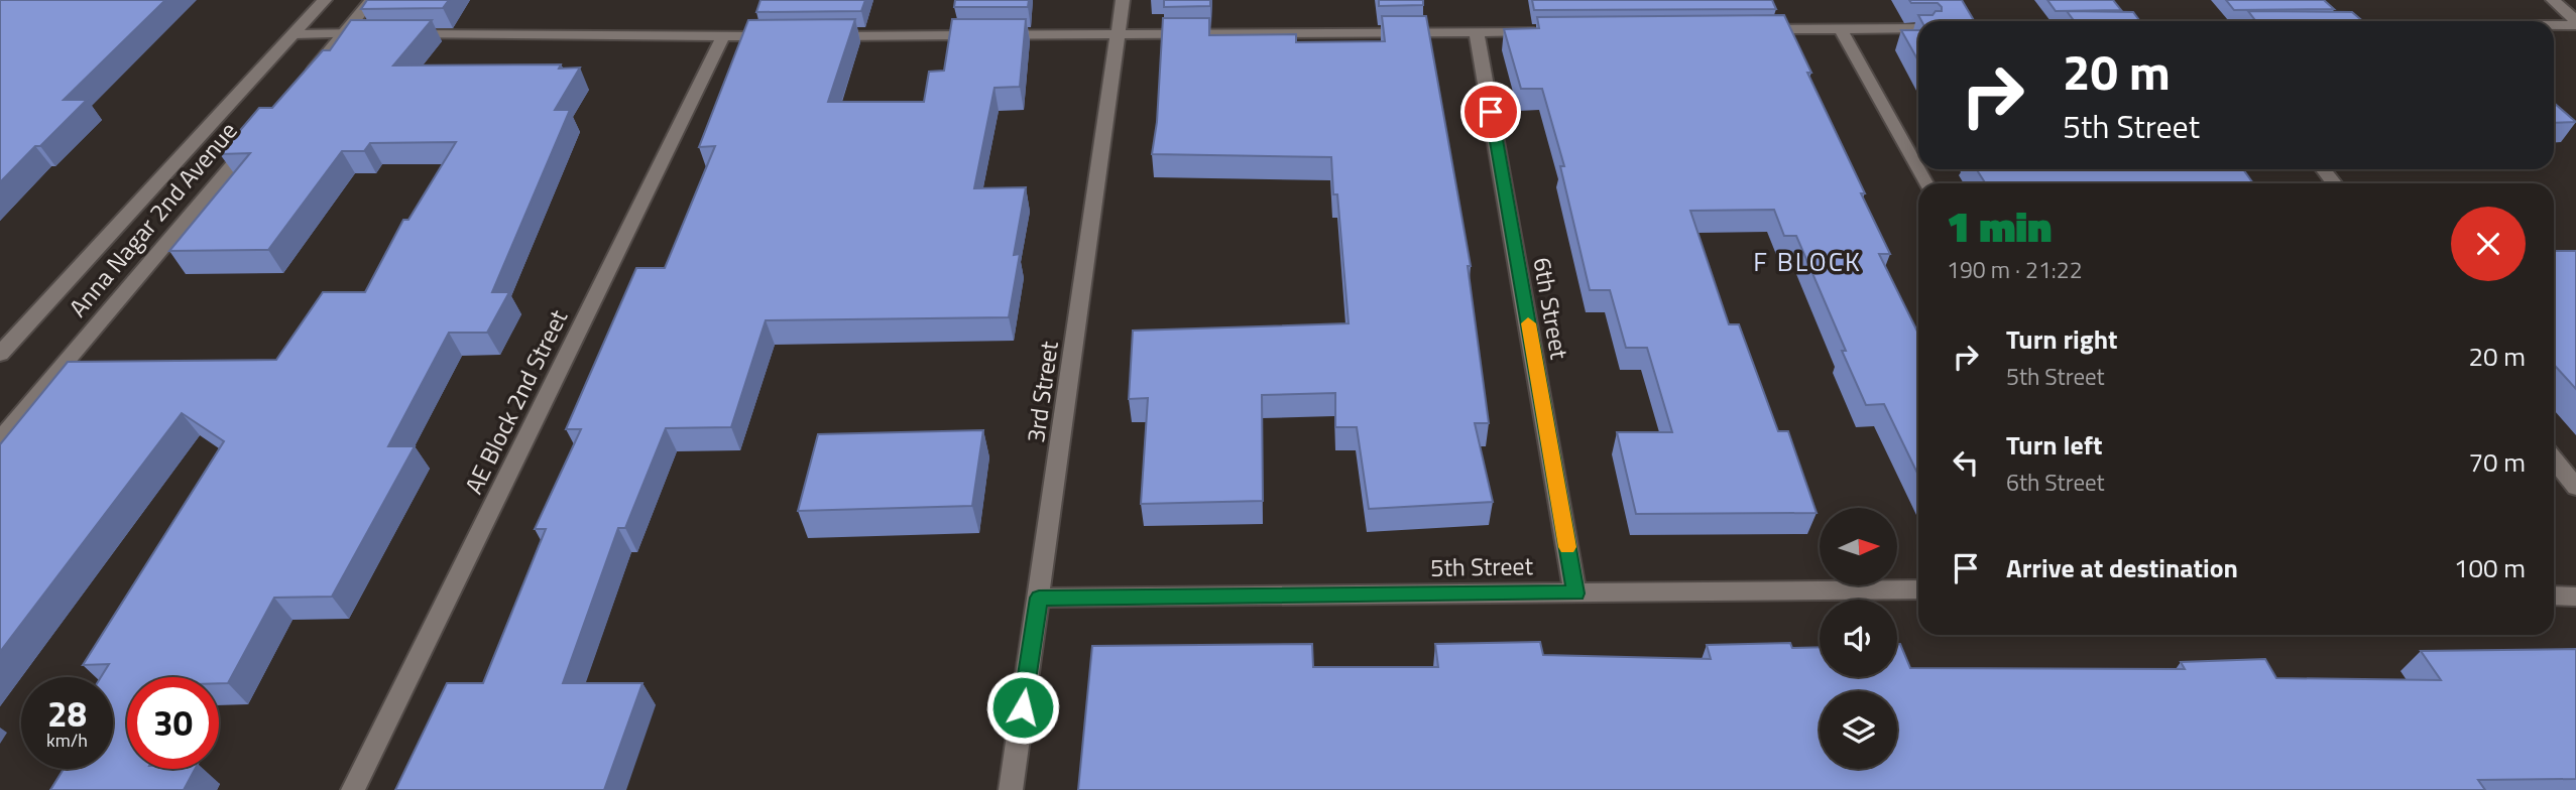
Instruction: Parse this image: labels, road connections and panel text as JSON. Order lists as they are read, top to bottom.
{
  "streets": {
    "main road": ["Anna Nagar 2nd Avenue"],
    "street": [
      "6th Street",
      "3rd Street",
      "AE Block 2nd Street",
      "5th Street"
    ]
  },
  "crossings": [
    ["6th Street", "5th Street"],
    ["3rd Street", "5th Street"]
  ],
  "districts": ["F BLOCK"],
  "north": "right",
  "page": {
    "turn": ["20 m", "5th Street"],
    "heading": ["1 min", "190 m · 21:22"],
    "list": [
      {
        "name": "Turn right",
        "note": "5th Street",
        "value": "20 m"
      },
      {
        "name": "Turn left",
        "note": "6th Street",
        "value": "70 m"
      },
      {
        "name": "Arrive at destination",
        "value": "100 m"
      }
    ],
    "speed": "28 km/h",
    "limit": "30"
  }
}
